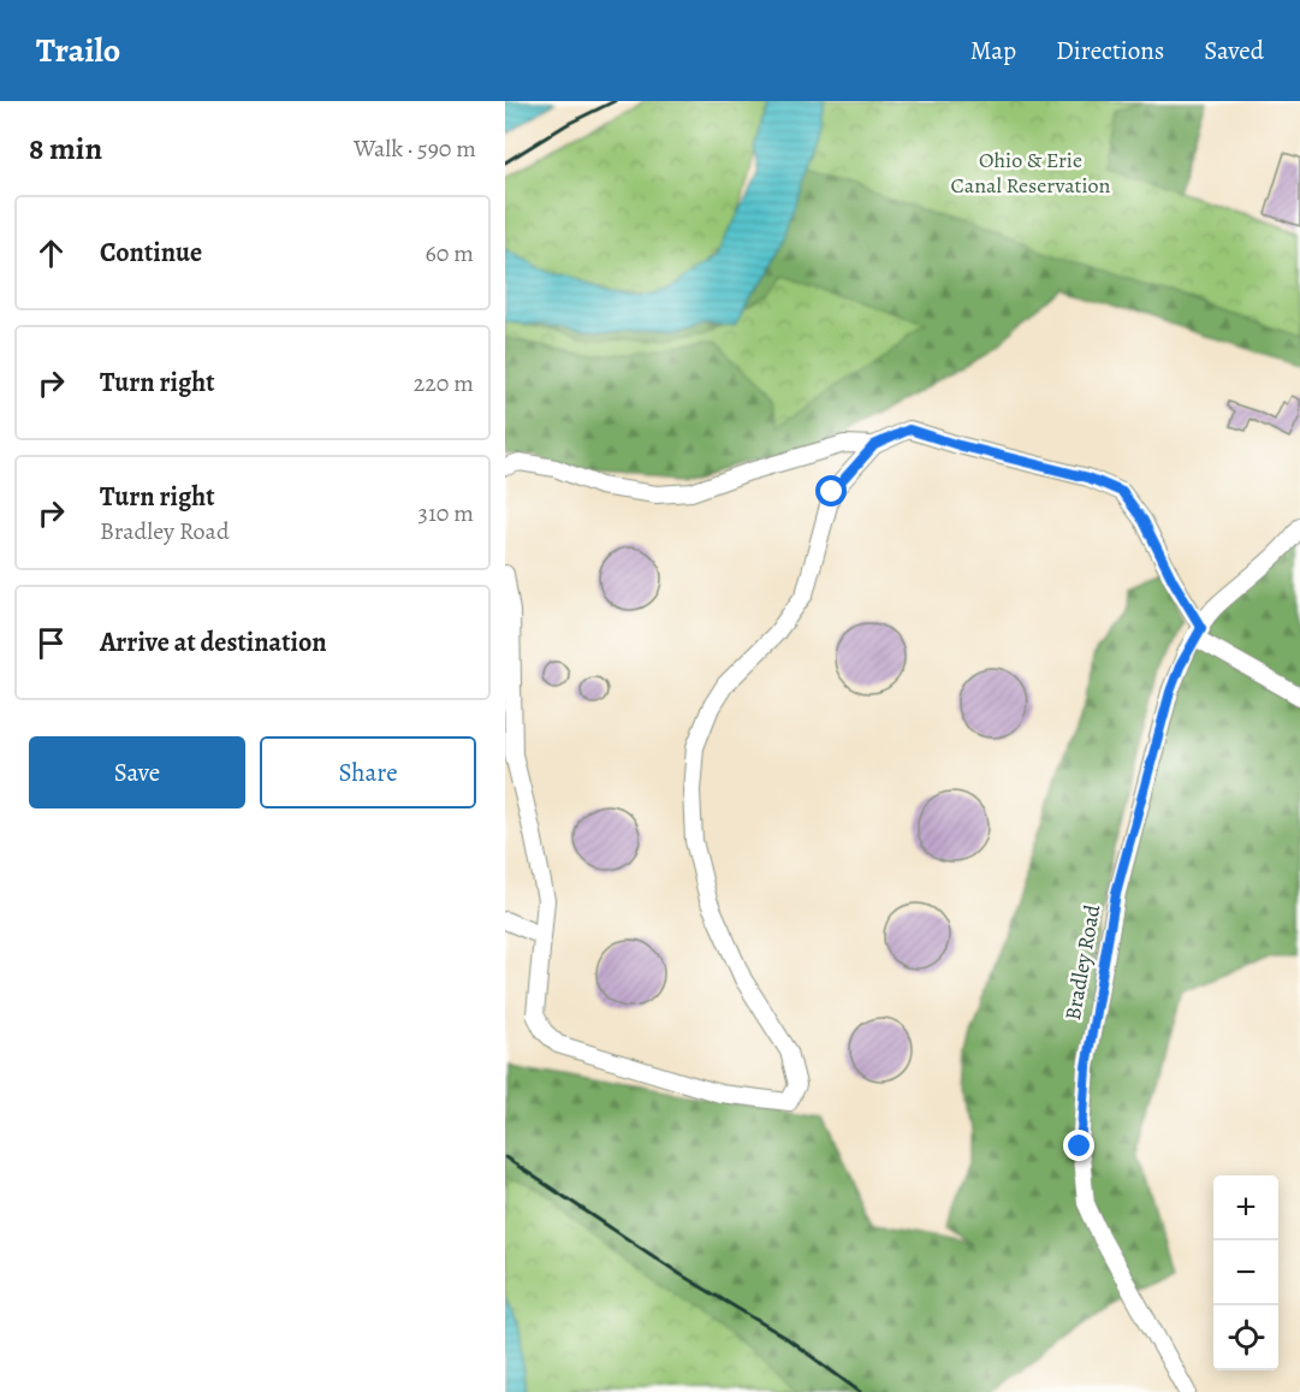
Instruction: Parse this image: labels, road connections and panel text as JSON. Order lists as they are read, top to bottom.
{
  "streets": {
    "street": ["Bradley Road"]
  },
  "parks": ["Ohio & Erie Canal Reservation"],
  "page": {
    "header": "Trailo",
    "nav": ["Map", "Directions", "Saved"],
    "heading": ["8 min", "Walk · 590 m"],
    "list": [
      ["Continue", "60 m"],
      ["Turn right", "220 m"],
      ["Turn right", "Bradley Road", "310 m"],
      "Arrive at destination"
    ],
    "buttons": ["Save", "Share"],
    "map_buttons": ["+", "−"]
  }
}
